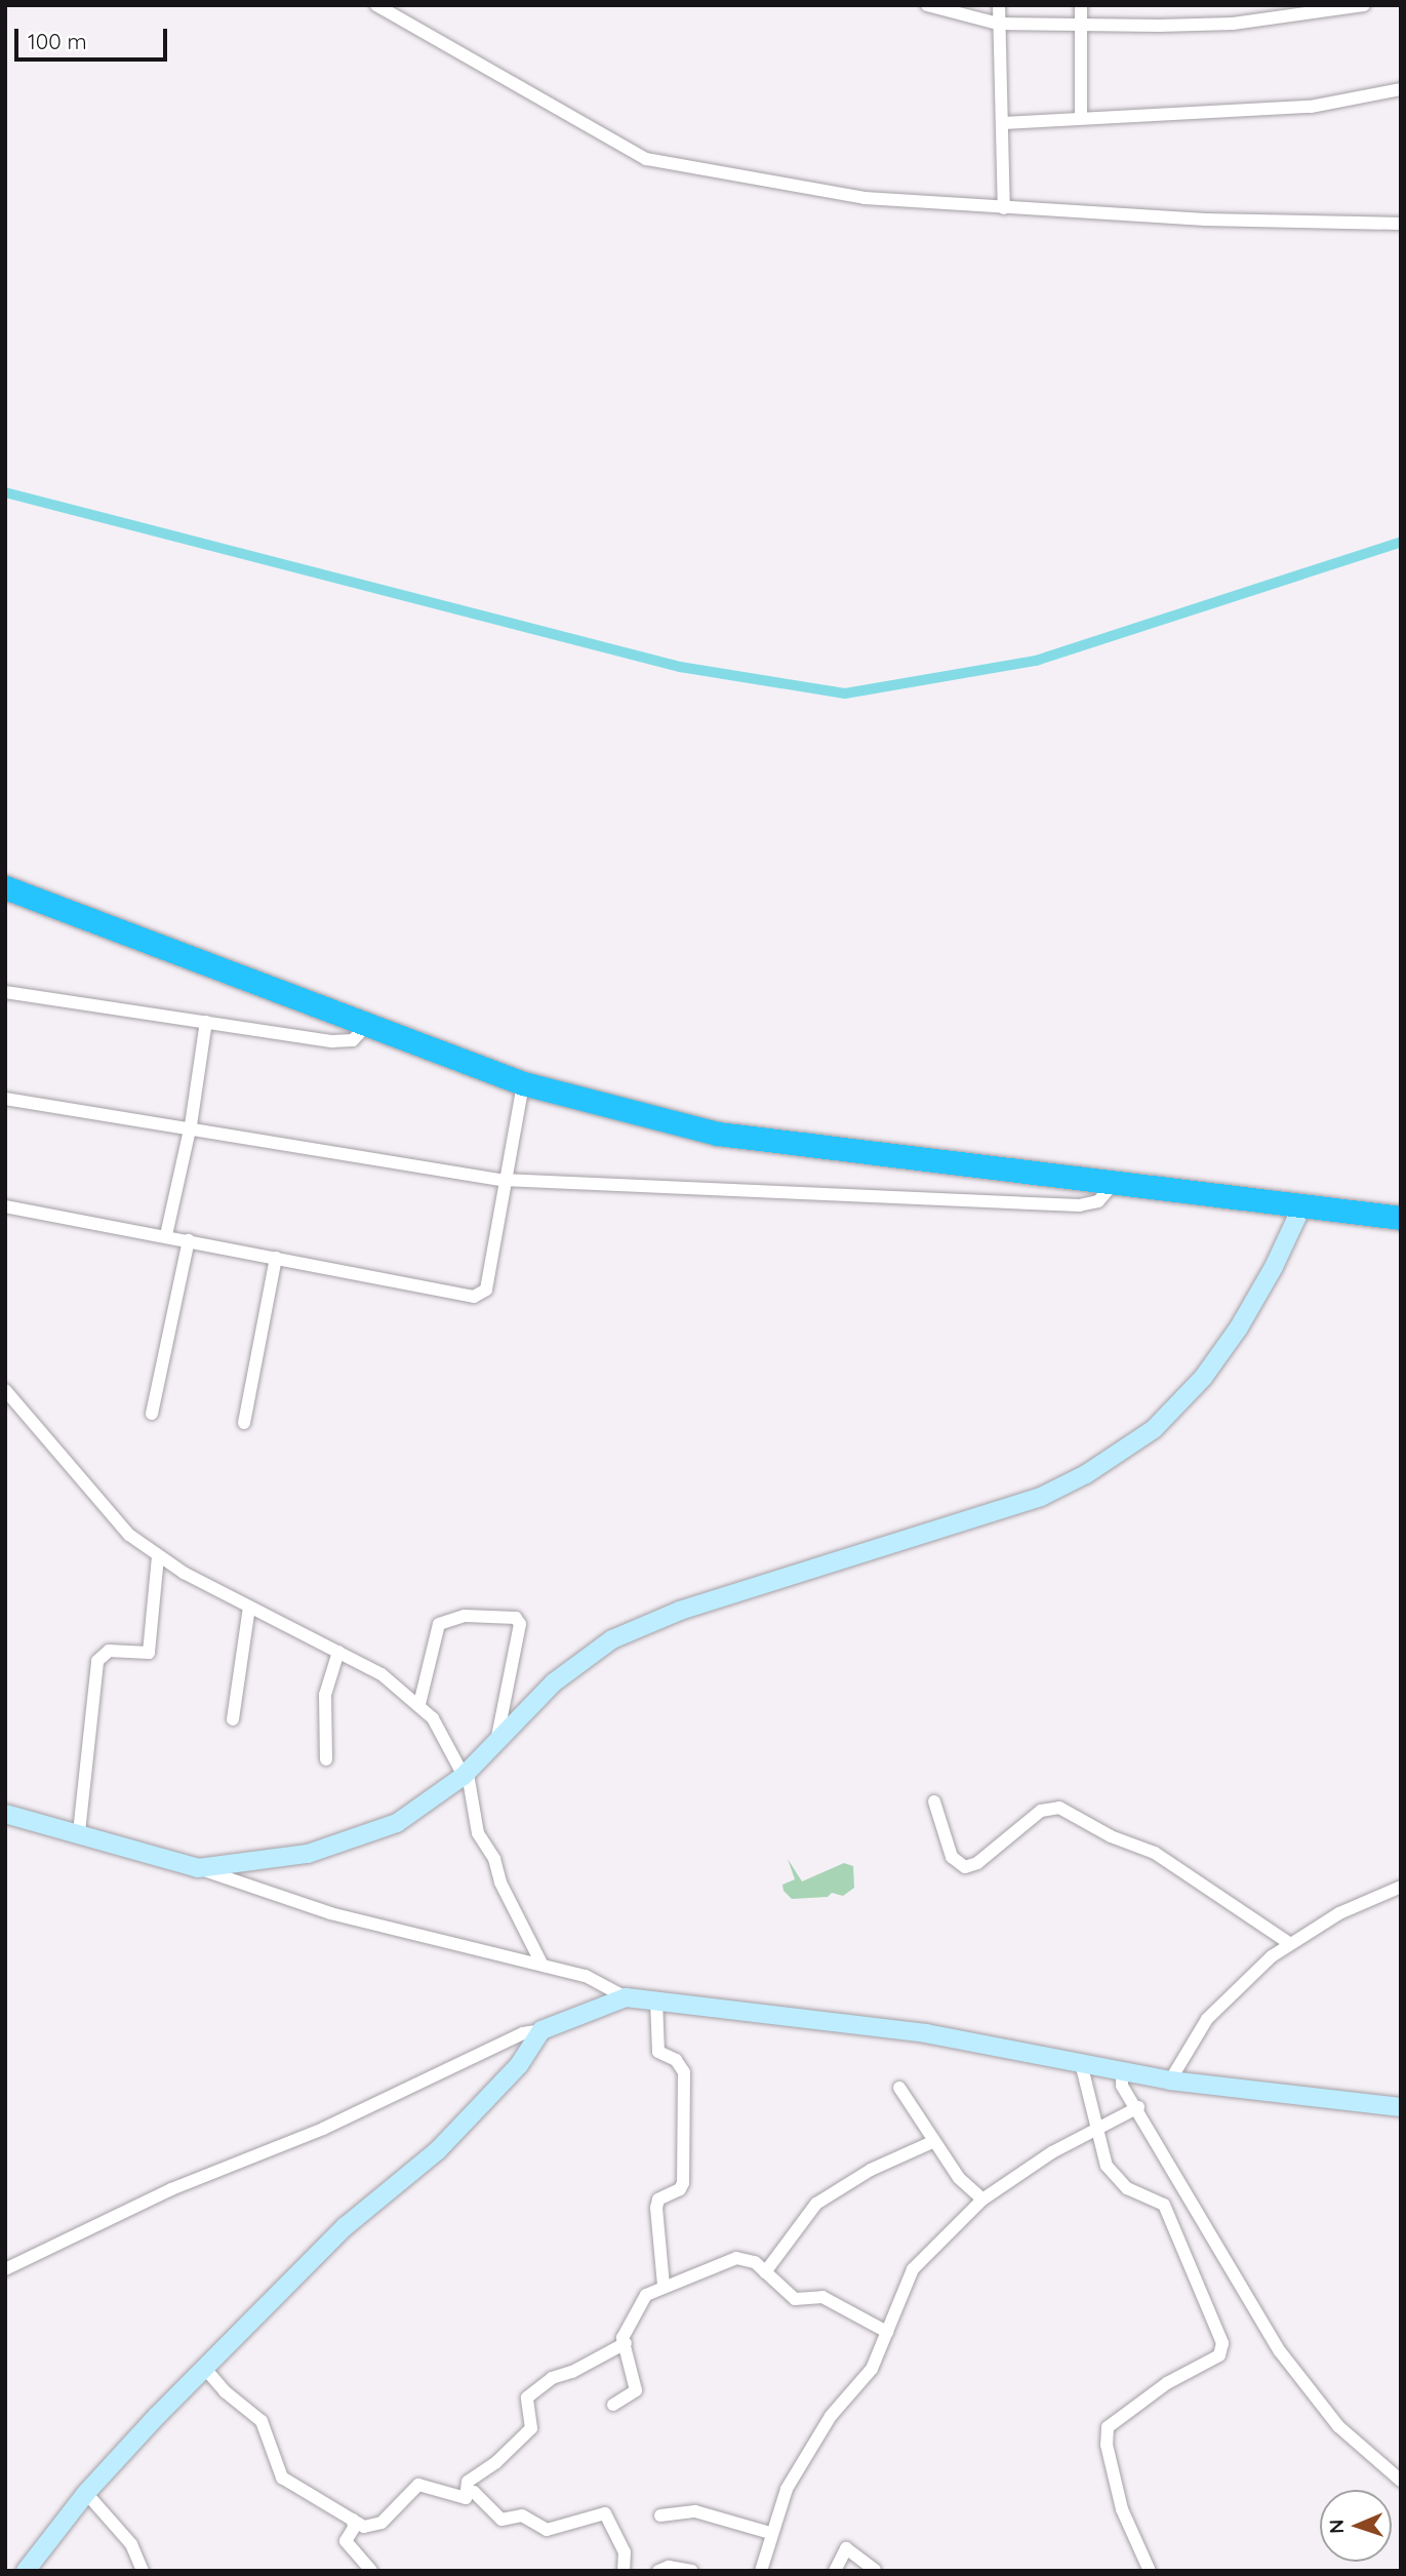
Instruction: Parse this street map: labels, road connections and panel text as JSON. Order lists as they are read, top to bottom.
{
  "scale_bar": "100 m",
  "north": "left"
}
